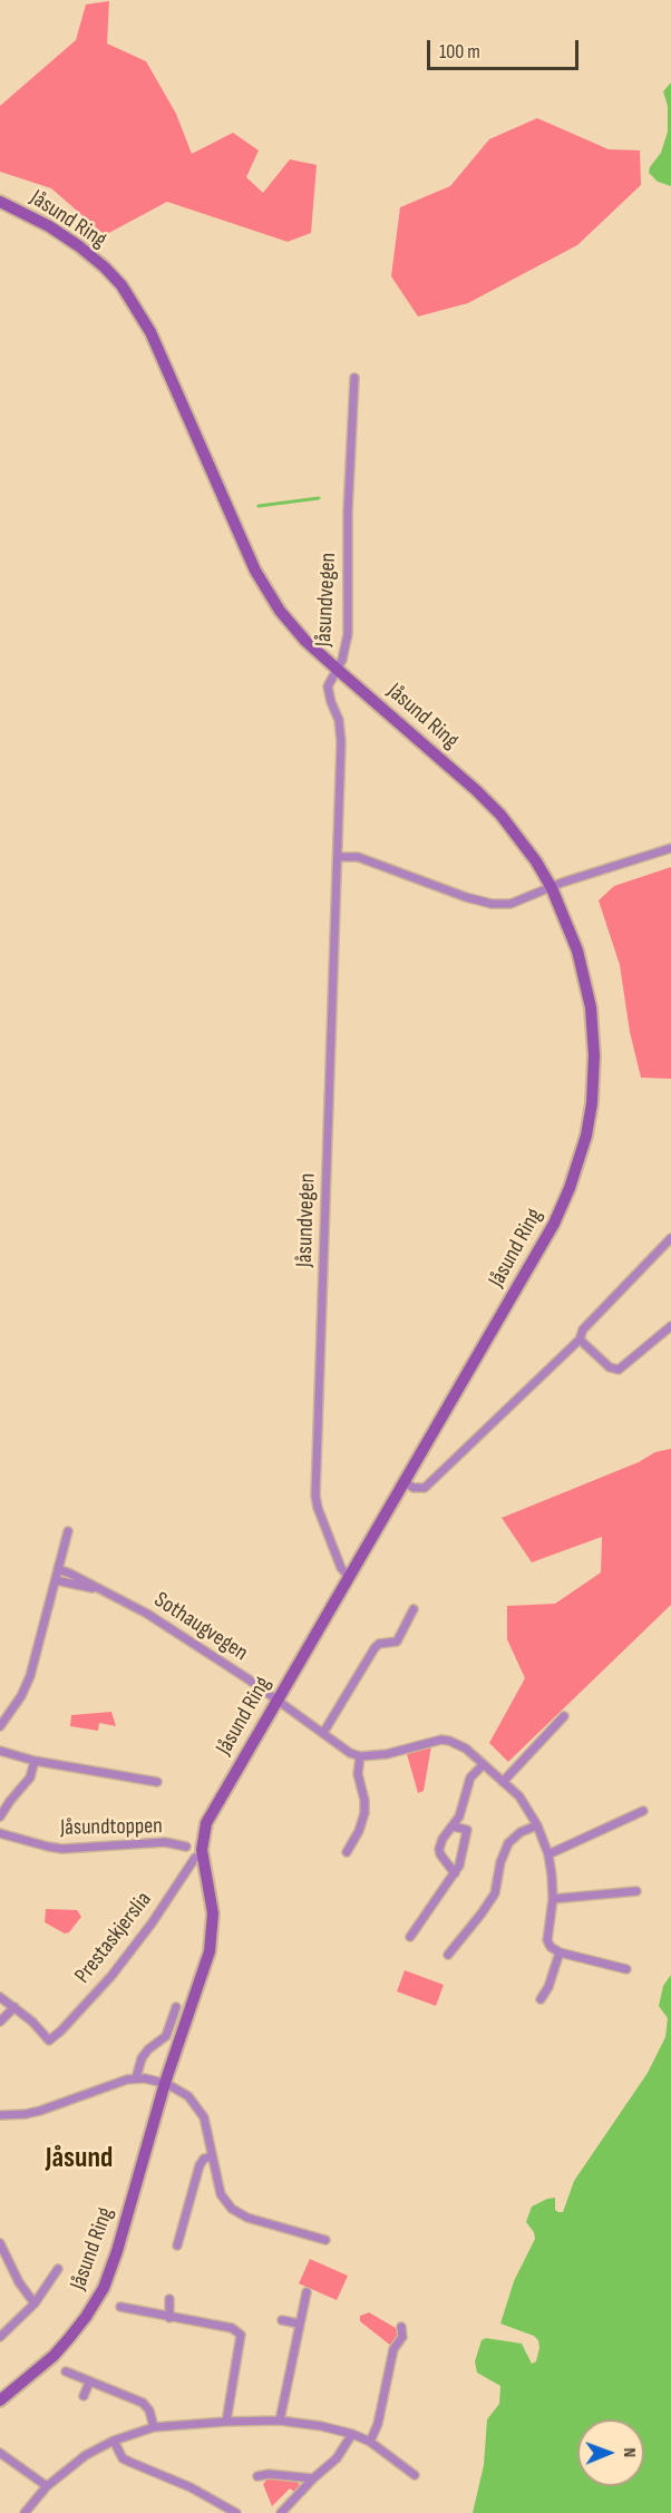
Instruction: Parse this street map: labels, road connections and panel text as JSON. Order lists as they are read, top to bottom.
{
  "streets": {
    "main road": ["Jåsund Ring"],
    "street": [
      "Jåsundvegen",
      "Sothaugvegen",
      "Jåsundtoppen",
      "Prestaskjerslia"
    ]
  },
  "crossings": [
    ["Jåsund Ring", "Jåsundvegen"],
    ["Jåsund Ring", "Sothaugvegen"],
    ["Jåsund Ring", "Prestaskjerslia"]
  ],
  "districts": ["Jåsund"],
  "scale_bar": "100 m",
  "north": "right"
}
